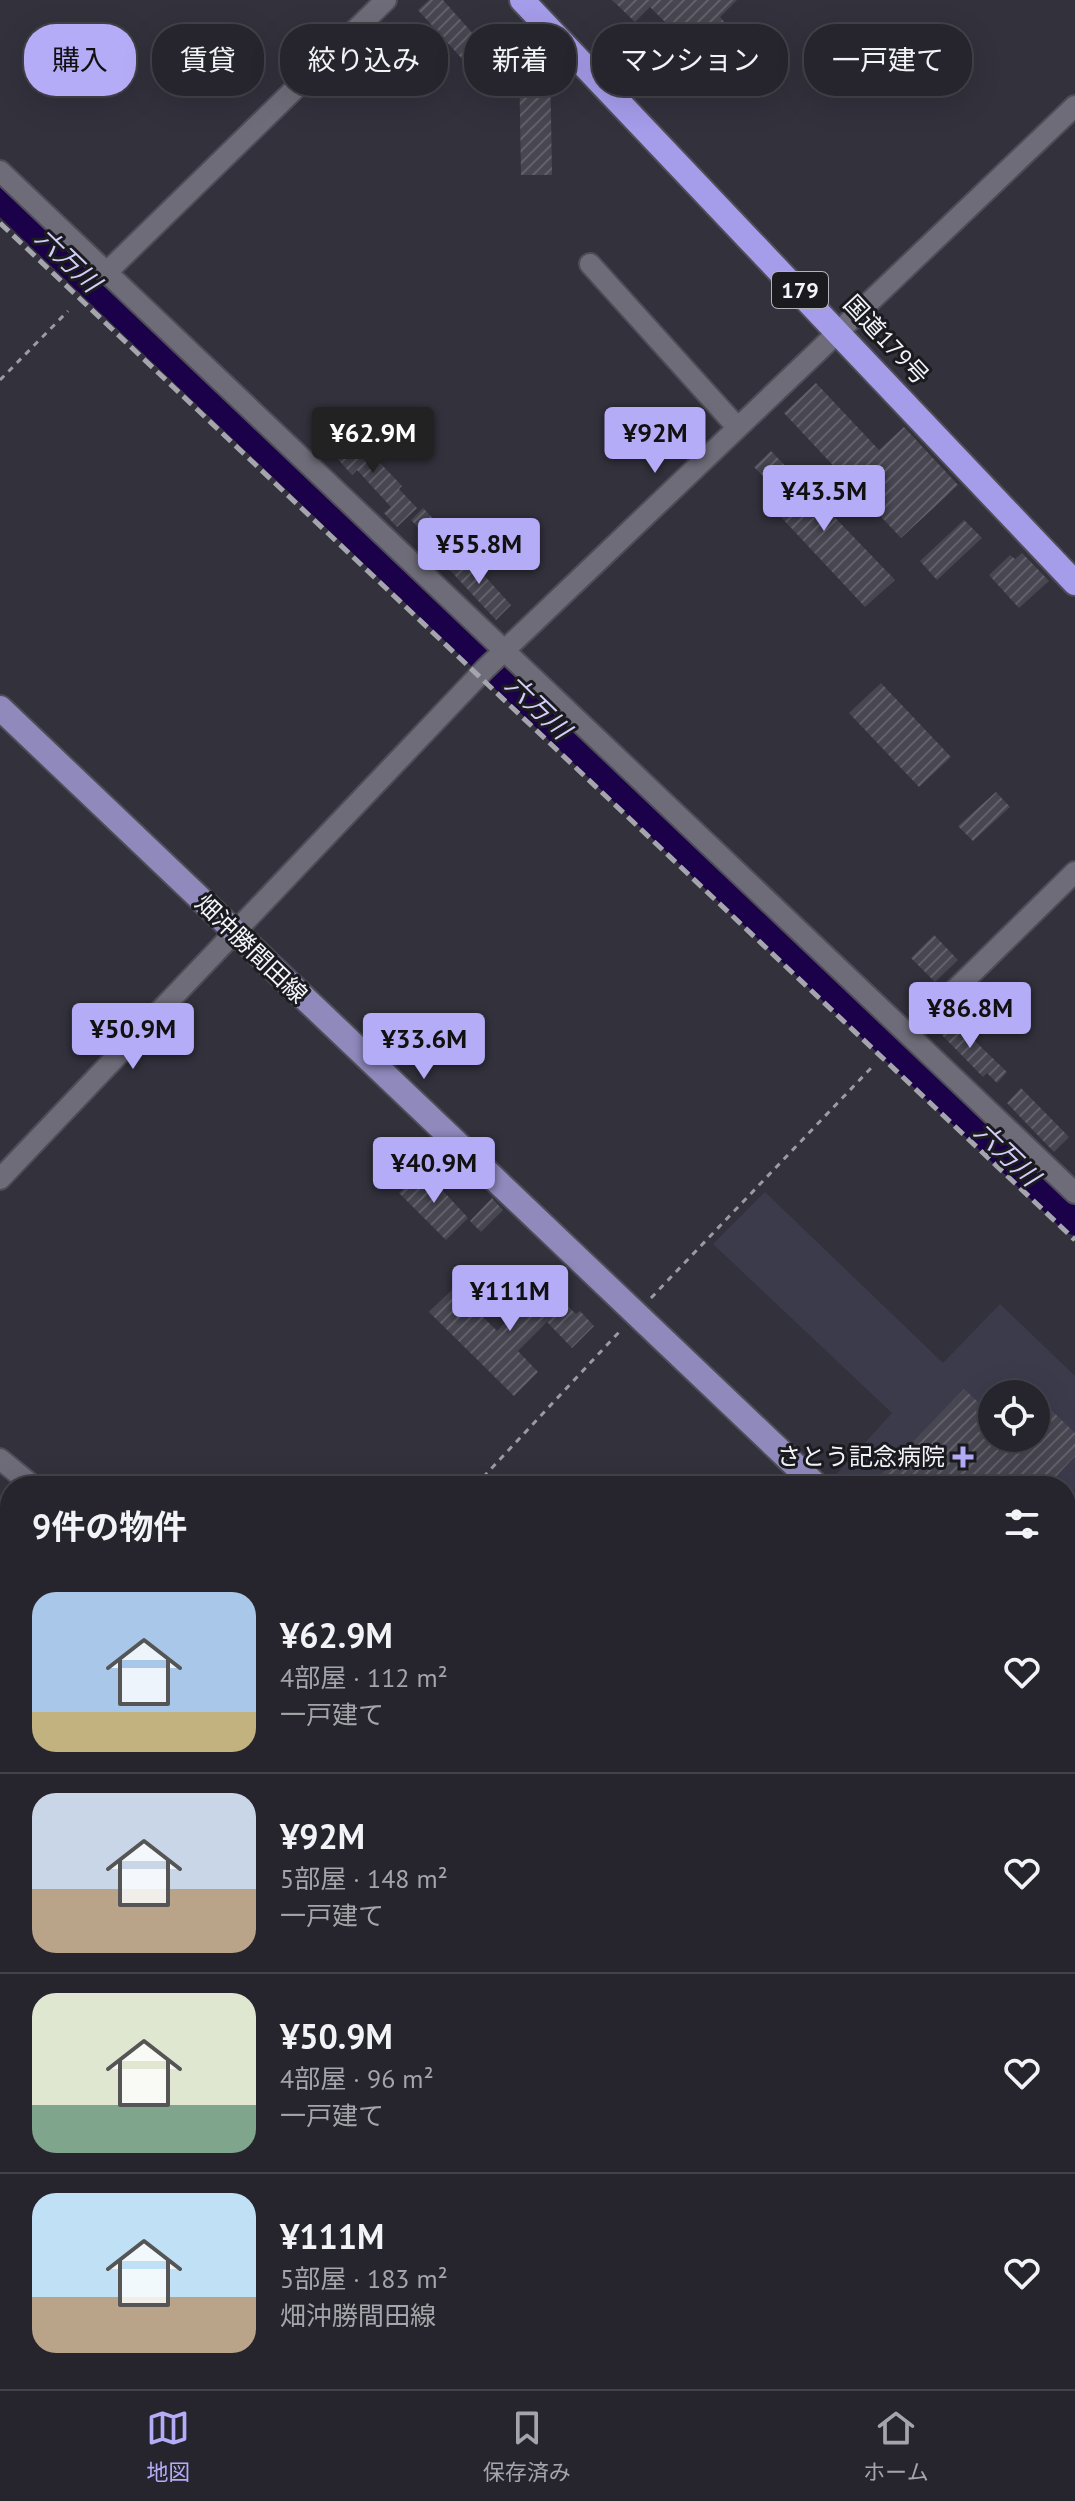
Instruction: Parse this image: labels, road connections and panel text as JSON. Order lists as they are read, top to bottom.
{
  "streets": {
    "highway": ["179", "国道179号"],
    "main road": ["畑沖勝間田線"]
  },
  "water": ["六万川"],
  "places": {
    "health": ["さとう記念病院"]
  },
  "page": {
    "chip": [
      "購入",
      "賃貸",
      "絞り込み",
      "新着",
      "マンション",
      "一戸建て"
    ],
    "price": [
      "¥62.9M",
      "¥92M",
      "¥43.5M",
      "¥55.8M",
      "¥86.8M",
      "¥50.9M",
      "¥33.6M",
      "¥40.9M",
      "¥111M"
    ],
    "heading": "9件の物件",
    "list": [
      {
        "name": "¥62.9M",
        "note": "4部屋 · 112 m² · 一戸建て"
      },
      {
        "name": "¥92M",
        "note": "5部屋 · 148 m² · 一戸建て"
      },
      {
        "name": "¥50.9M",
        "note": "4部屋 · 96 m² · 一戸建て"
      },
      {
        "name": "¥111M",
        "note": "5部屋 · 183 m² · 畑沖勝間田線"
      }
    ],
    "tabs": ["地図", "保存済み", "ホーム"]
  }
}
